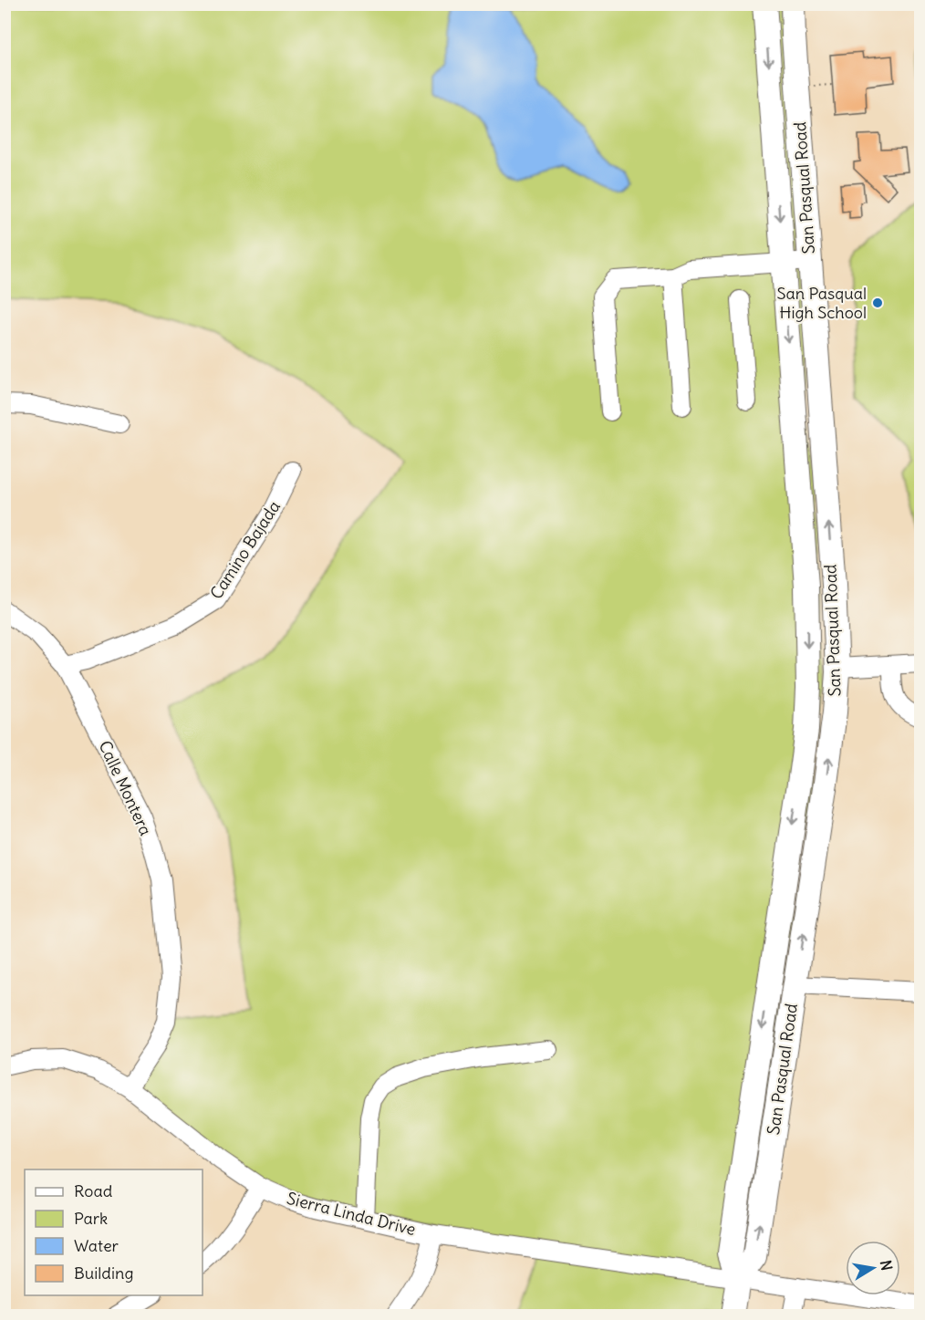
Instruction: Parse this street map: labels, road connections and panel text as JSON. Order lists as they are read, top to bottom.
{
  "streets": {
    "main road": ["San Pasqual Road"],
    "street": ["Camino Bajada", "Calle Montera", "Sierra Linda Drive"]
  },
  "crossings": [
    ["San Pasqual Road", "Sierra Linda Drive"],
    ["Camino Bajada", "Calle Montera"],
    ["Calle Montera", "Sierra Linda Drive"]
  ],
  "places": ["San Pasqual High School"],
  "legend": [
    "Road",
    "Park",
    "Water",
    "Building"
  ],
  "north": "right"
}
